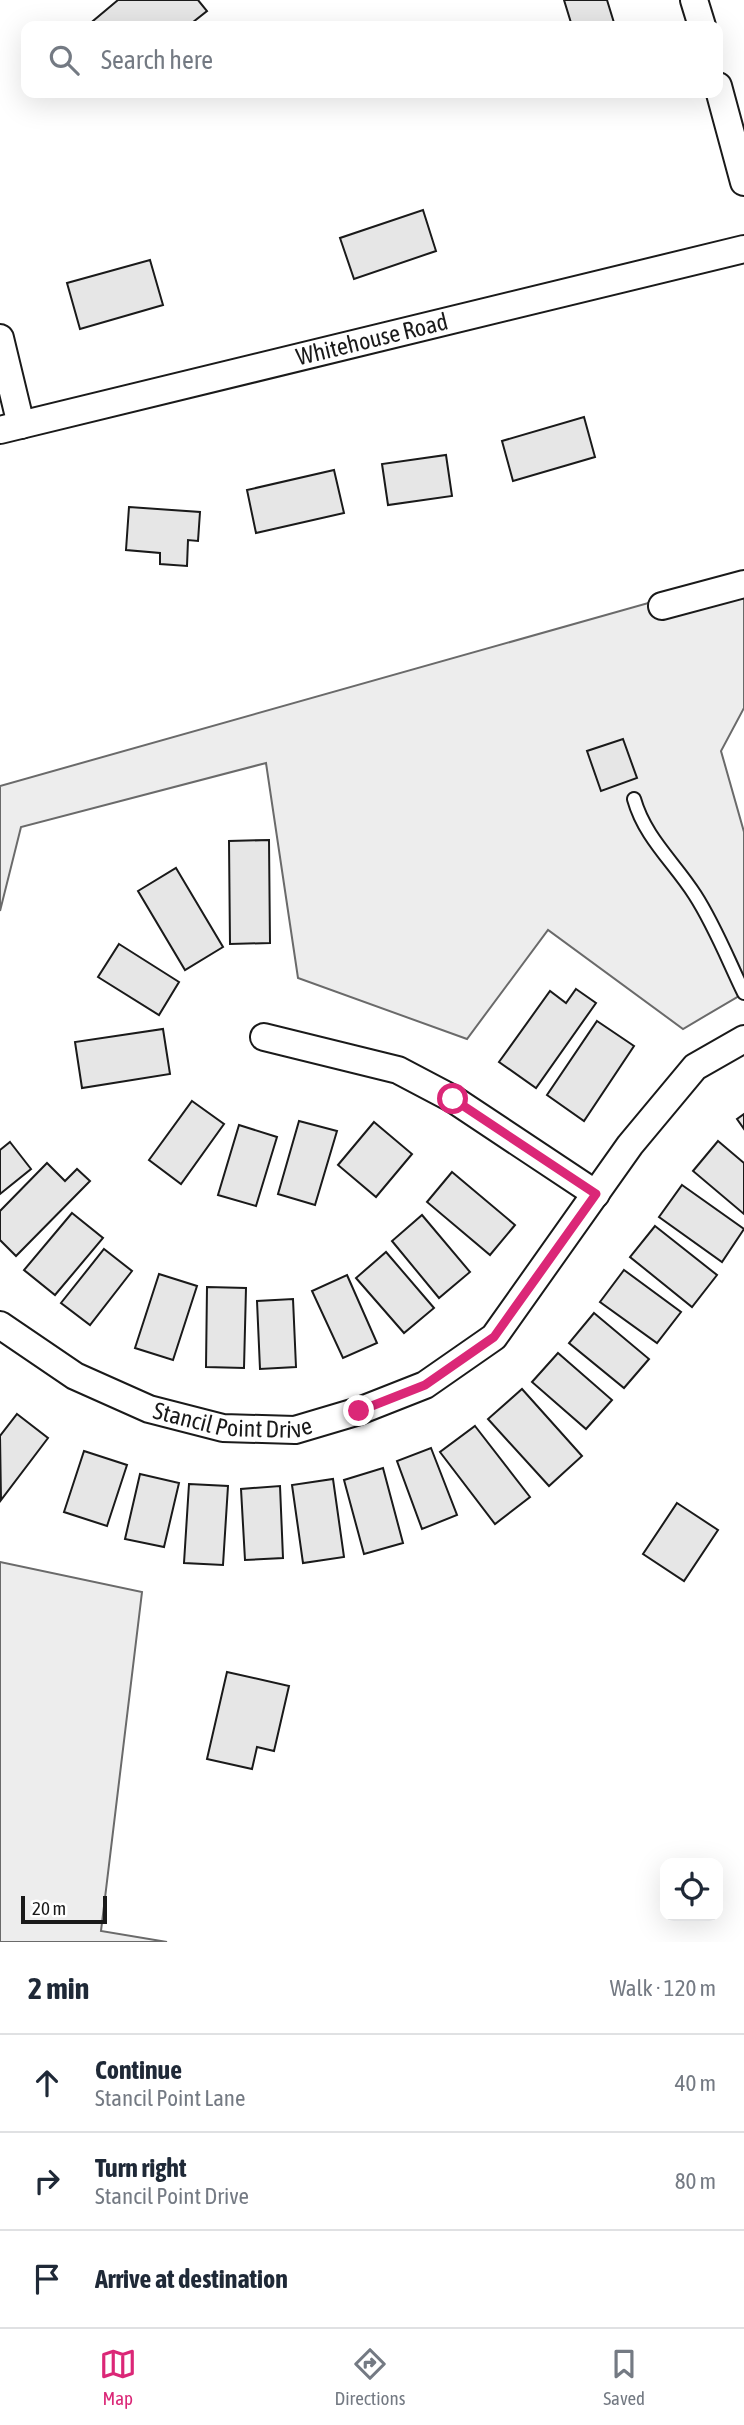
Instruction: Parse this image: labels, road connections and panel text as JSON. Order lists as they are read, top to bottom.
{
  "streets": {
    "street": ["Whitehouse Road", "Stancil Point Drive"]
  },
  "scale_bar": "20 m",
  "page": {
    "search": "Search here",
    "scale": "20 m",
    "heading": ["2 min", "Walk · 120 m"],
    "list": [
      ["Continue", "Stancil Point Lane", "40 m"],
      ["Turn right", "Stancil Point Drive", "80 m"],
      "Arrive at destination"
    ],
    "nav": ["Map", "Directions", "Saved"]
  }
}
